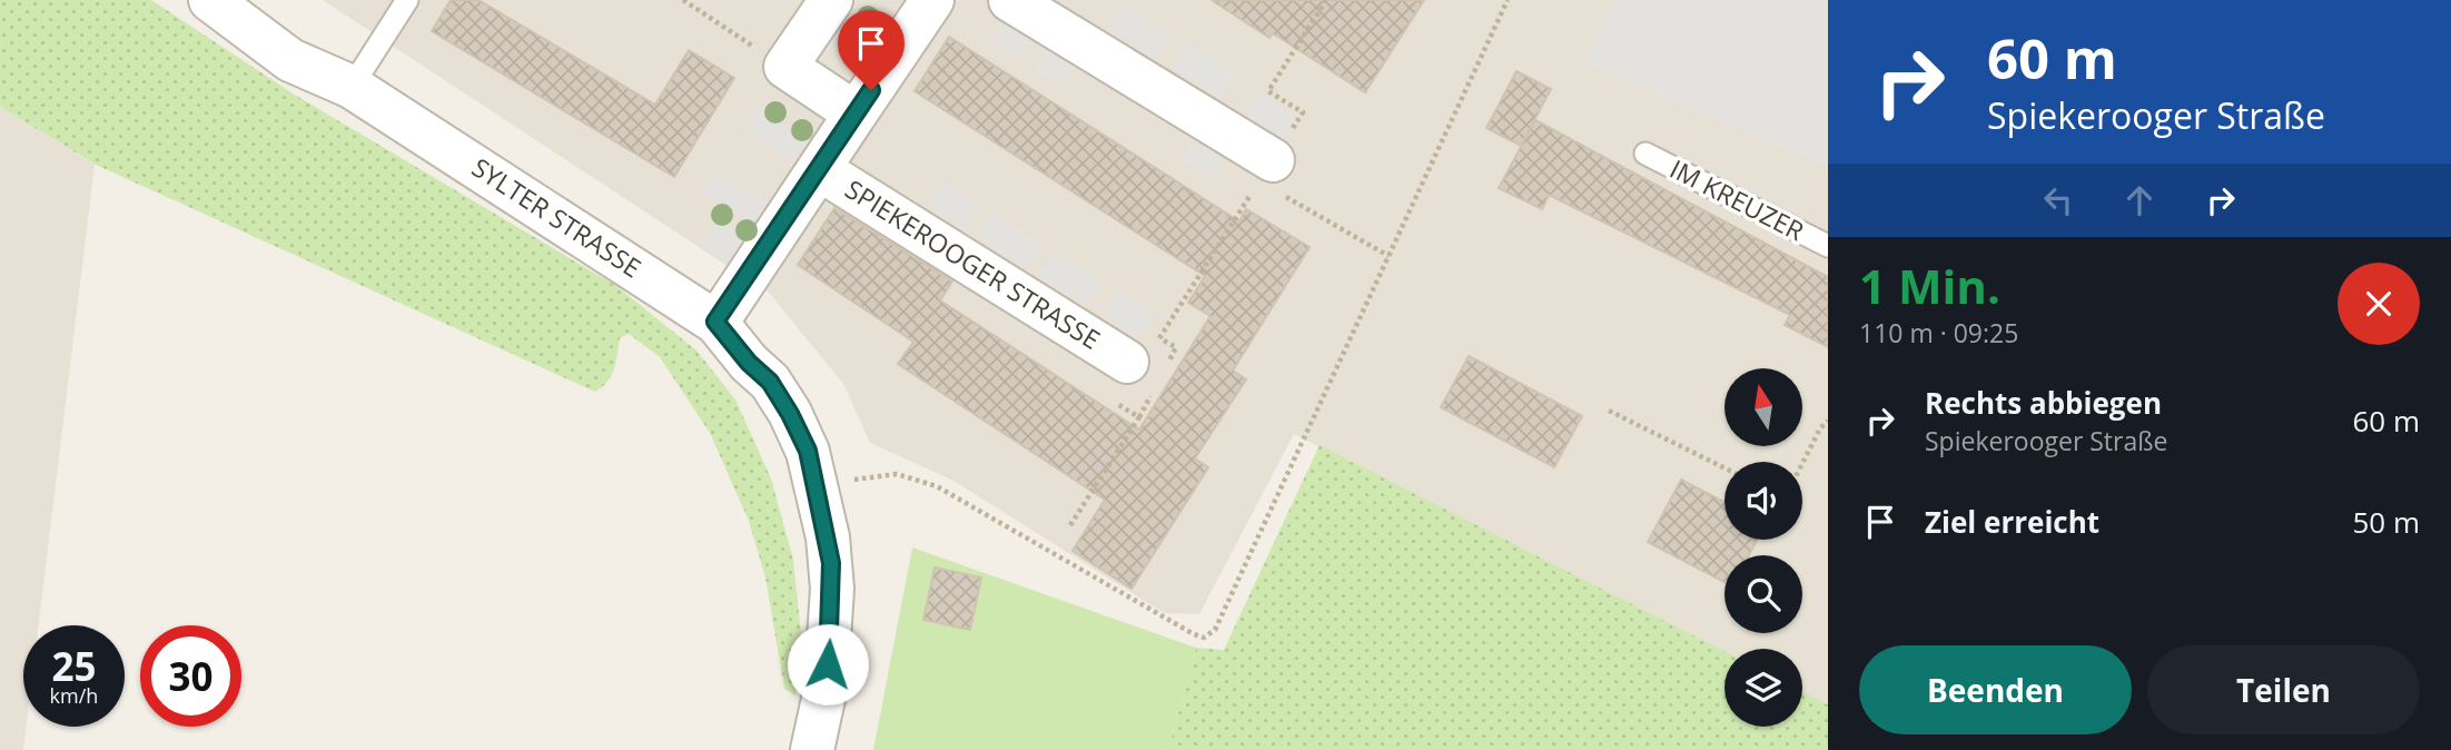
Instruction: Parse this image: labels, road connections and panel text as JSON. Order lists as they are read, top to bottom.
{
  "streets": {
    "street": ["SYLTER STRASSE", "SPIEKEROOGER STRASSE"],
    "lane": ["IM KREUZER"]
  },
  "crossings": [
    ["SYLTER STRASSE", "SPIEKEROOGER STRASSE"]
  ],
  "north": "top",
  "page": {
    "turn": ["60 m", "Spiekerooger Straße"],
    "heading": ["1 Min.", "110 m · 09:25"],
    "list": [
      {
        "name": "Rechts abbiegen",
        "note": "Spiekerooger Straße",
        "value": "60 m"
      },
      {
        "name": "Ziel erreicht",
        "value": "50 m"
      }
    ],
    "speed": "25 km/h",
    "limit": "30",
    "buttons": ["Beenden", "Teilen"]
  }
}
